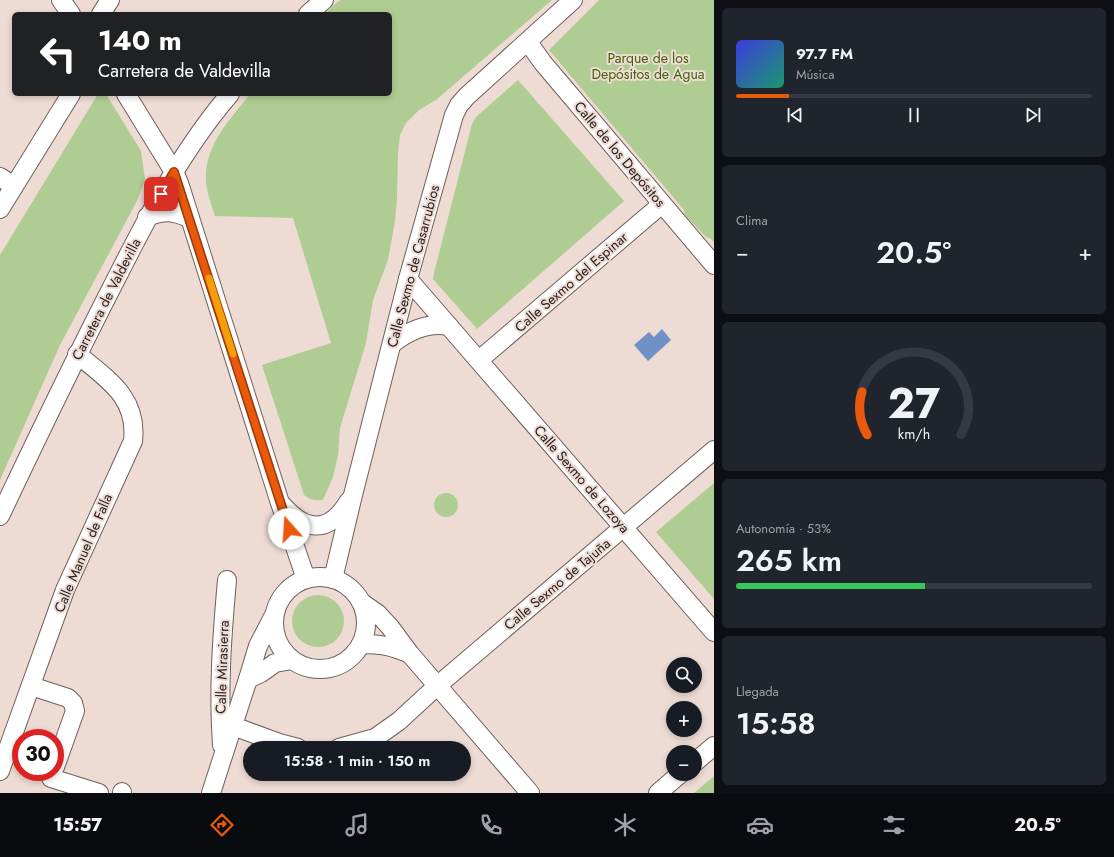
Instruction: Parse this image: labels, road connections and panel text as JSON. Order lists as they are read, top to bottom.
{
  "streets": {
    "street": [
      "Calle de los Depósitos",
      "Calle Sexmo de Casarrubios",
      "Calle Sexmo del Espinar",
      "Carretera de Valdevilla",
      "Calle Sexmo de Lozoya",
      "Calle Manuel de Falla",
      "Calle Sexmo de Tajuña",
      "Calle Mirasierra"
    ]
  },
  "crossings": [
    ["Calle de los Depósitos", "Calle Sexmo de Casarrubios"],
    ["Calle de los Depósitos", "Calle Sexmo del Espinar"],
    ["Calle Sexmo de Casarrubios", "Calle Sexmo de Lozoya"],
    ["Calle Sexmo de Casarrubios", "Calle Mirasierra"],
    ["Calle Sexmo del Espinar", "Calle Sexmo de Lozoya"],
    ["Carretera de Valdevilla", "Calle Manuel de Falla"],
    ["Calle Sexmo de Lozoya", "Calle Sexmo de Tajuña"]
  ],
  "parks": ["Parque de los Depósitos de Agua"],
  "page": {
    "turn": ["140 m", "Carretera de Valdevilla"],
    "song": ["97.7 FM", "Música"],
    "tile": [
      "Clima",
      ["Autonomía · 53%", "265 km"],
      ["Llegada", "15:58"]
    ],
    "heat": ["−", "20.5°", "+"],
    "map_buttons": ["+", "−"],
    "limit": "30",
    "trip": "15:58 · 1 min · 150 m",
    "tabs": ["15:57", "20.5°"],
    "gauge": ["27", "km/h"]
  }
}
